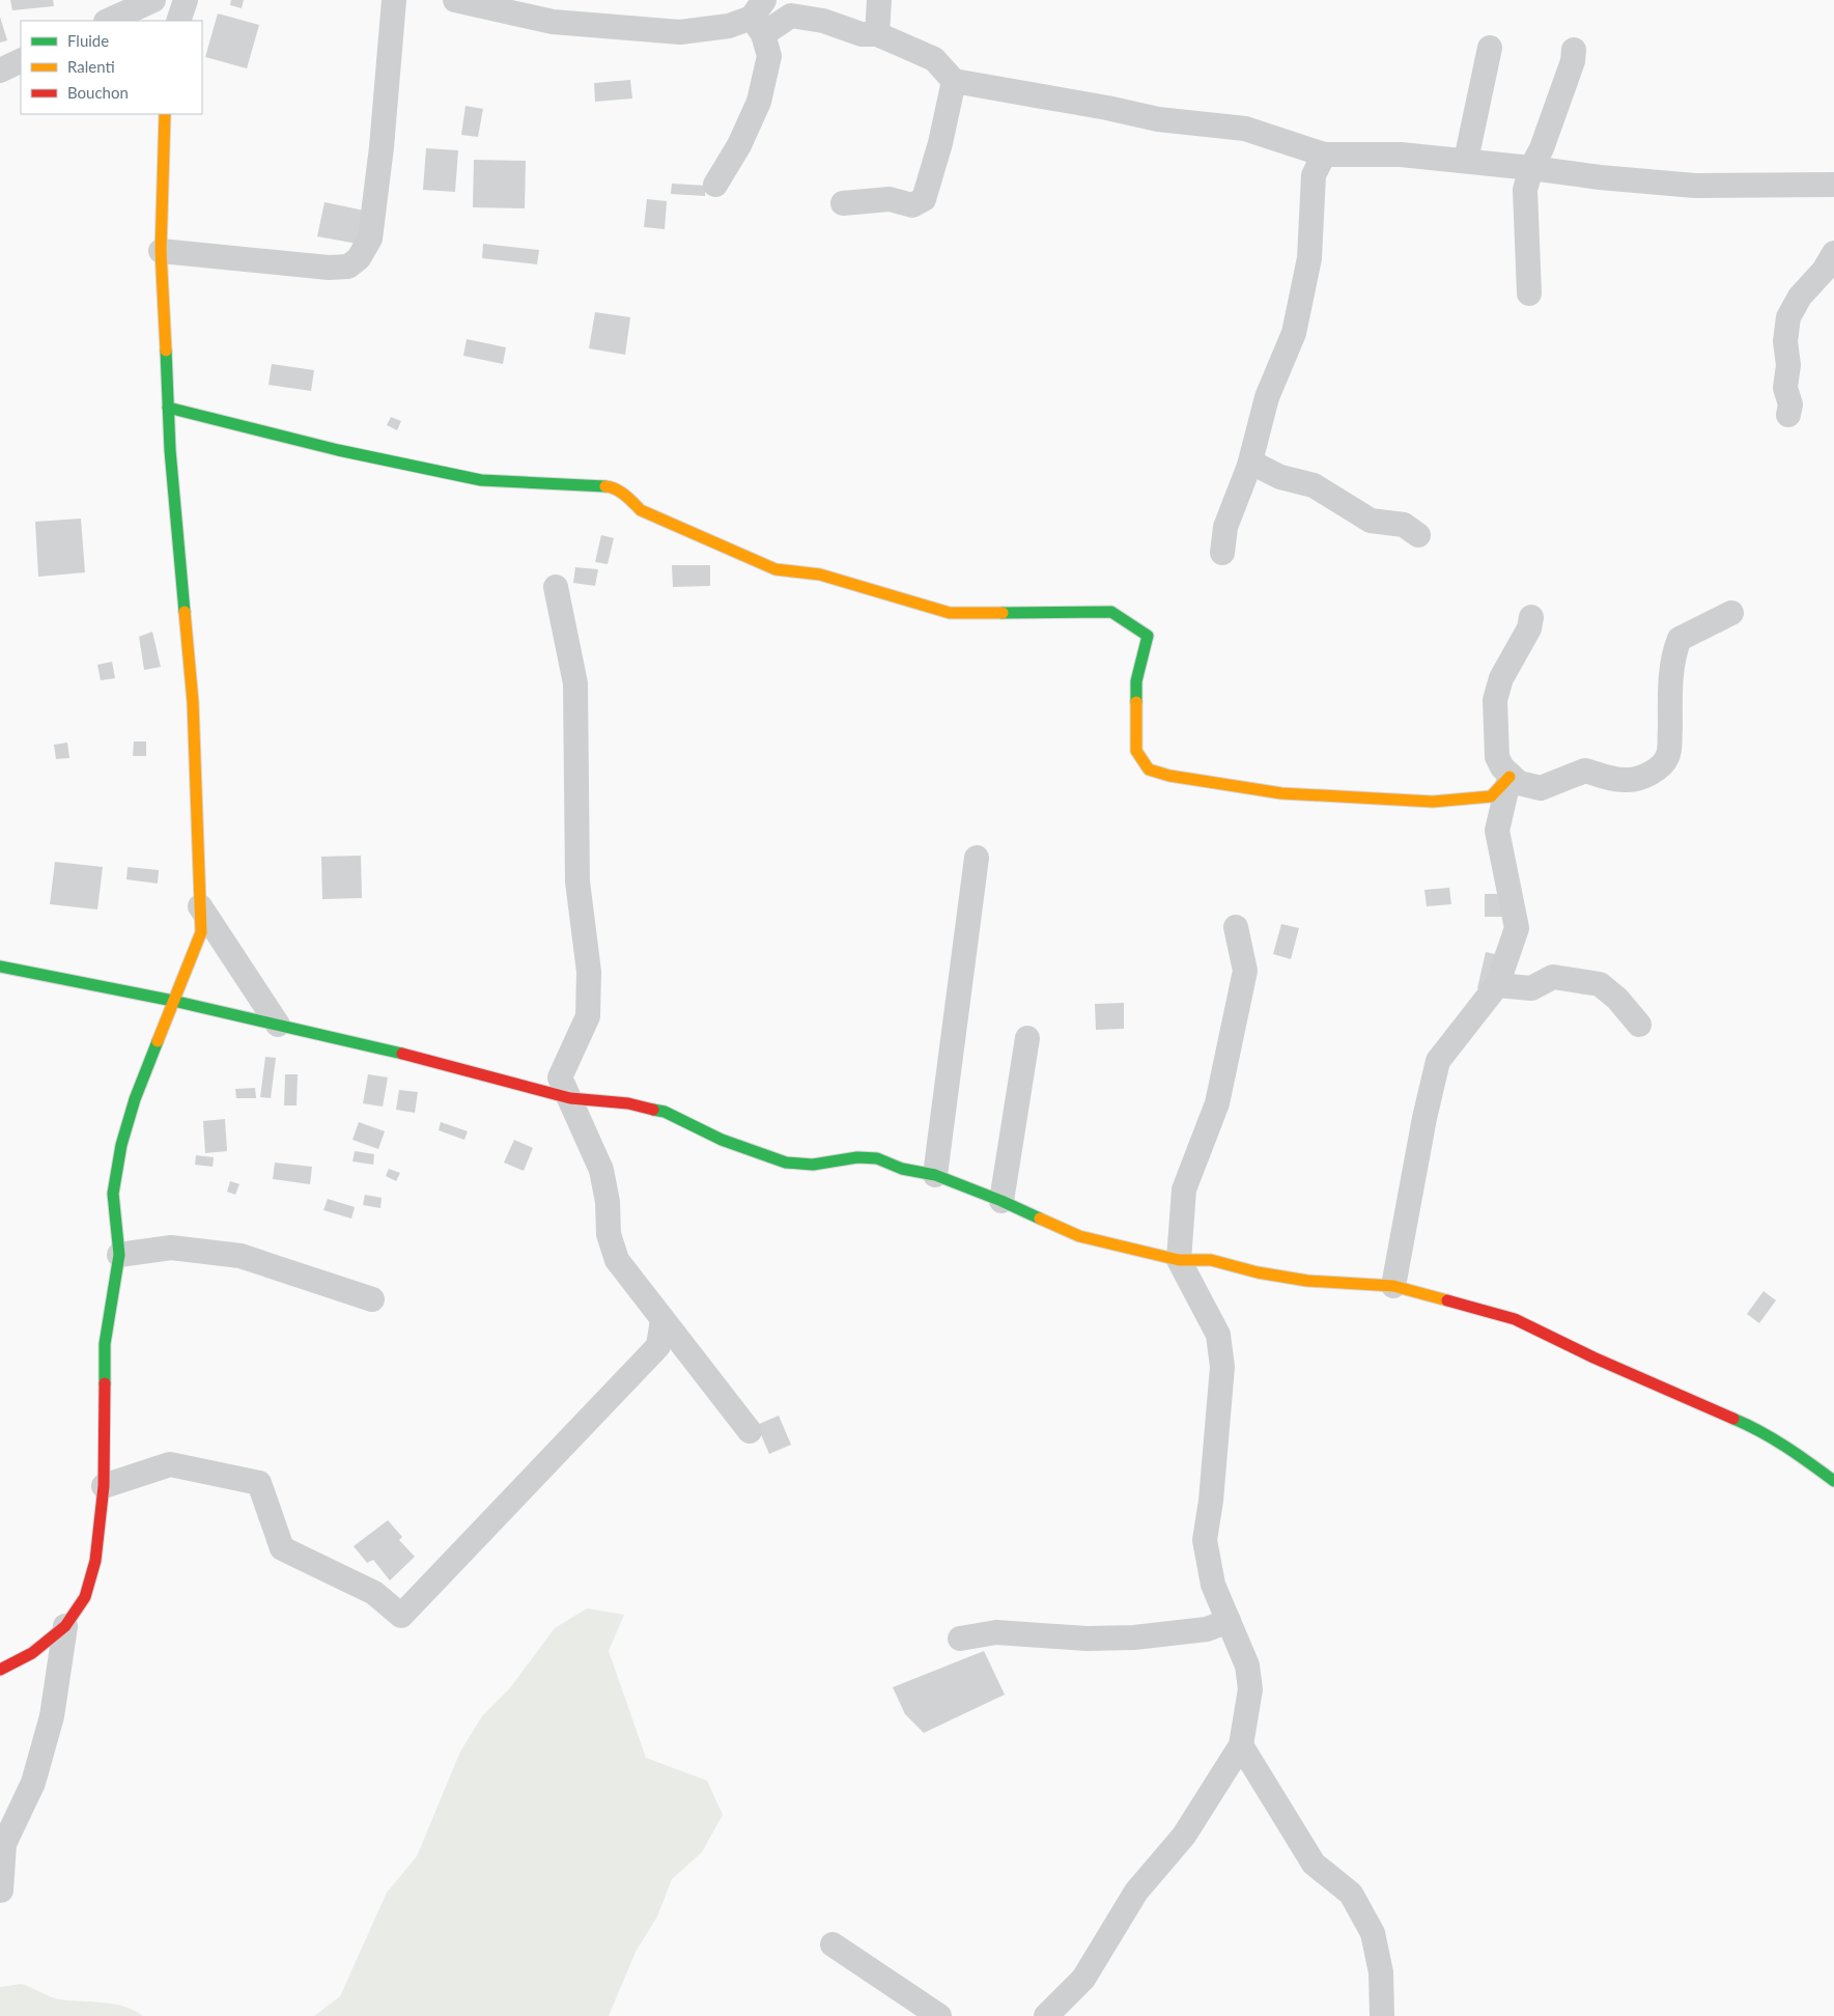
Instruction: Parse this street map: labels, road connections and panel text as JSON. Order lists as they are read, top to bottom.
{
  "legend": ["Fluide", "Ralenti", "Bouchon"]
}
